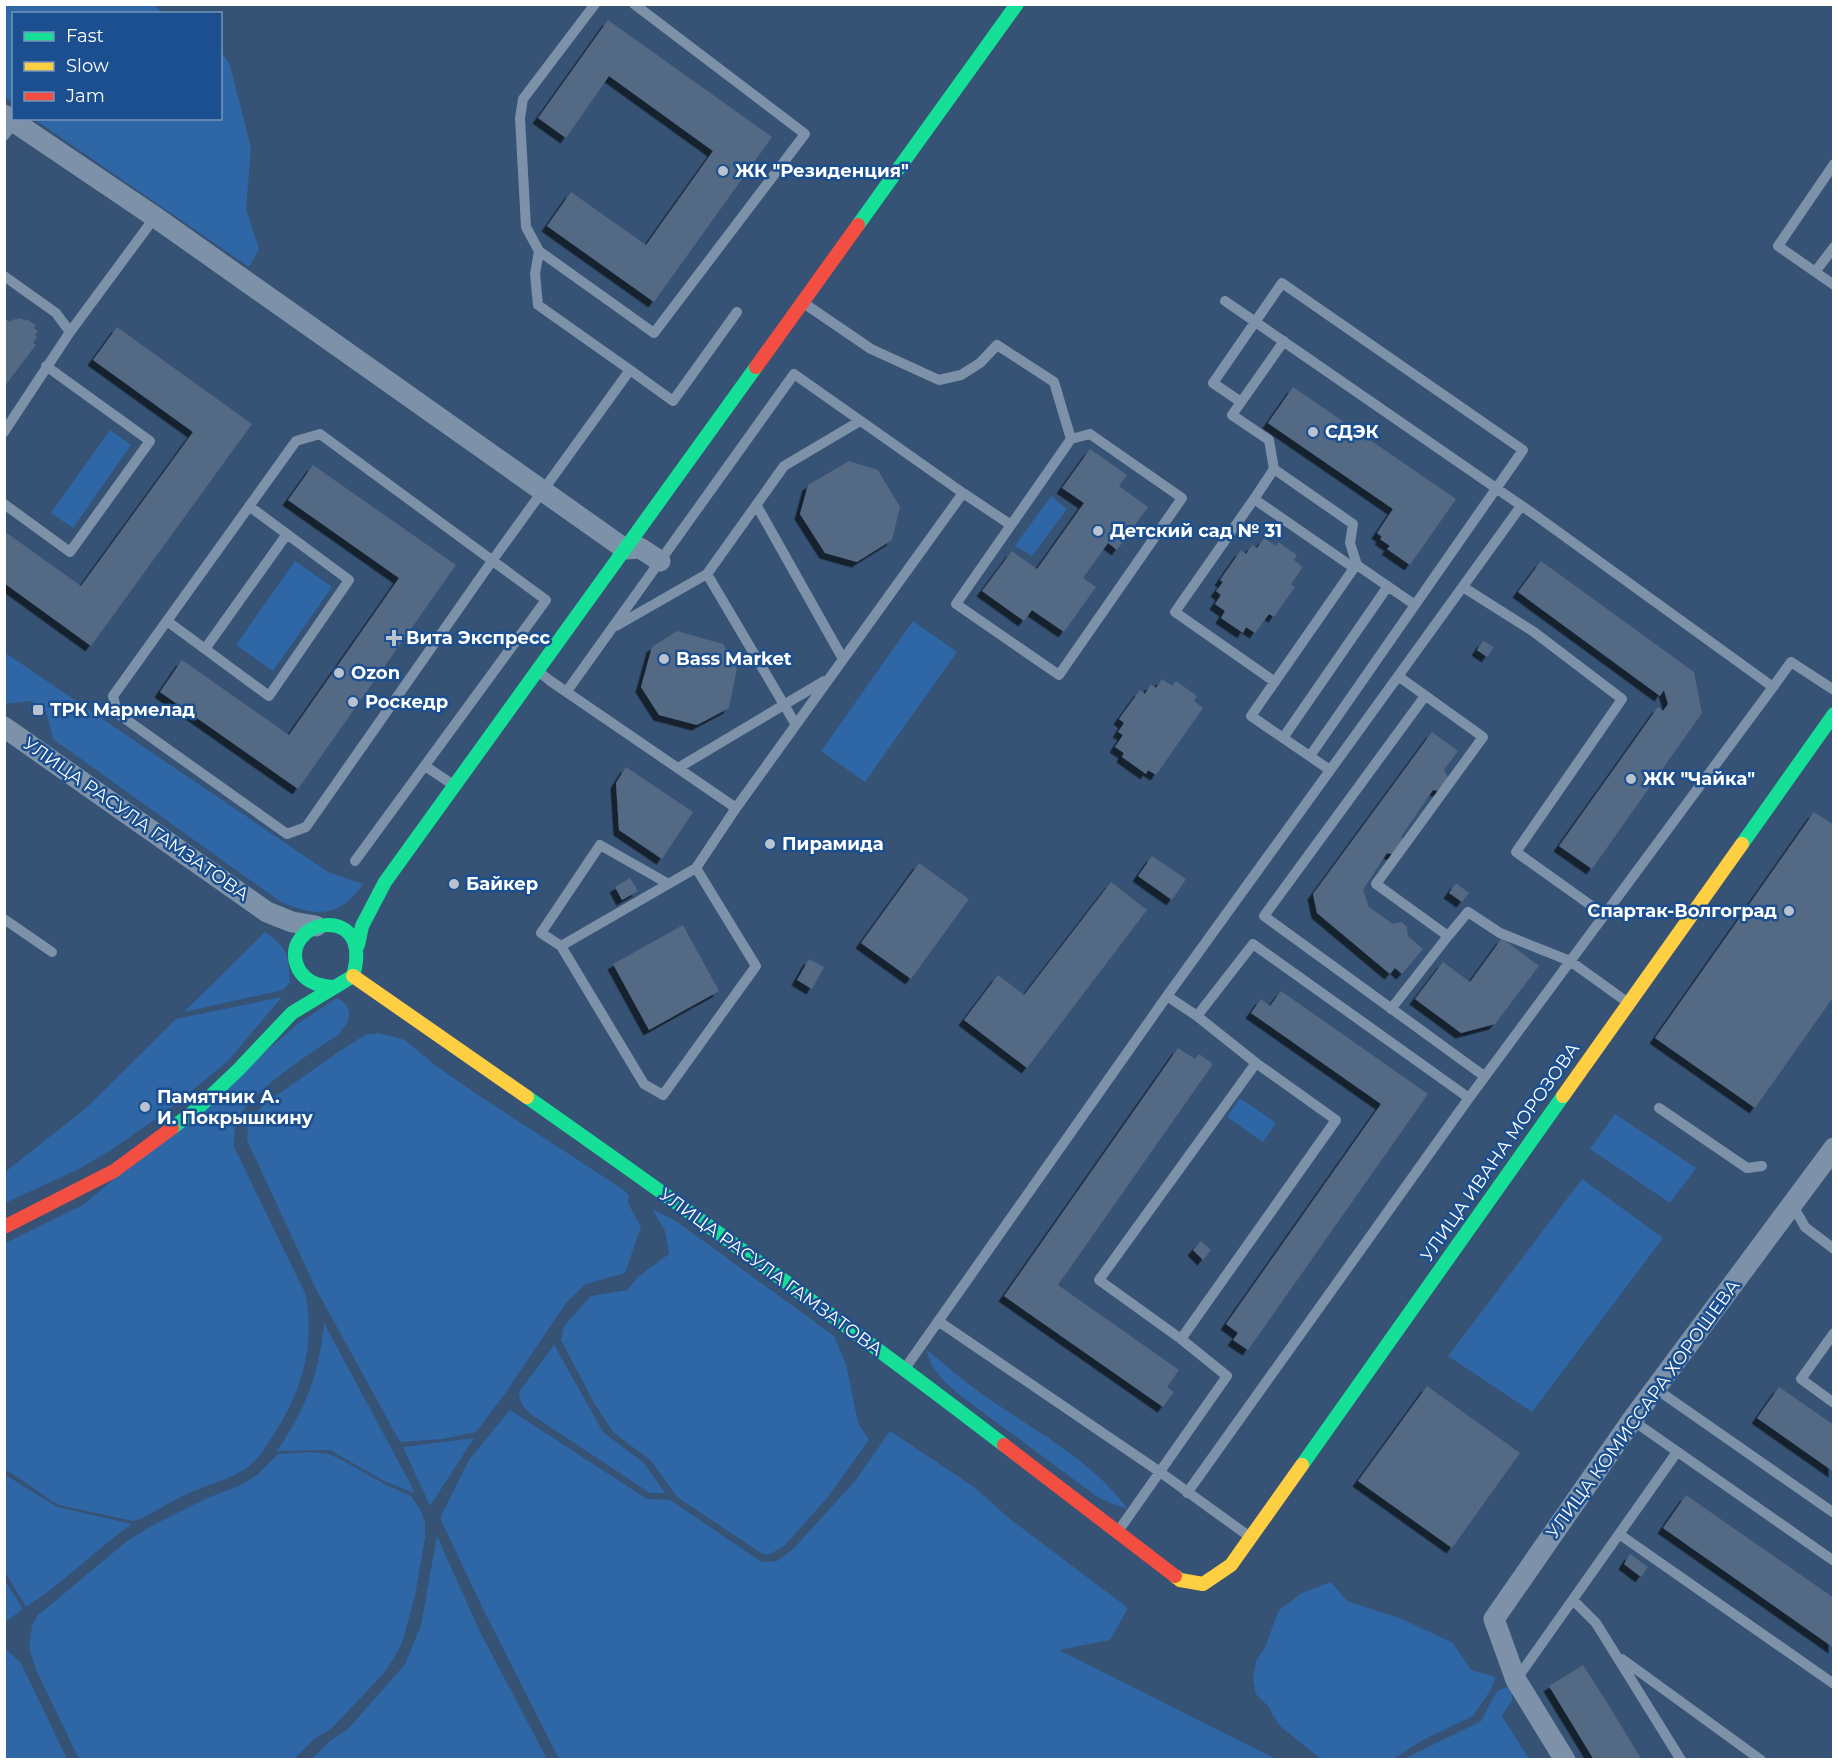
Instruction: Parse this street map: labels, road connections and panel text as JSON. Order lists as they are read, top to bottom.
{
  "streets": {
    "street": ["УЛИЦА РАСУЛА ГАМЗАТОВА", "УЛИЦА ИВАНА МОРОЗОВА", "УЛИЦА КОМИССАРА ХОРОШЕВА"]
  },
  "crossings": [
    ["УЛИЦА РАСУЛА ГАМЗАТОВА", "УЛИЦА ИВАНА МОРОЗОВА"]
  ],
  "places": {
    "other": [
      "ЖК \"Резиденция\"",
      "СДЭК",
      "Детский сад № 31",
      "Bass Market",
      "Ozon",
      "Роскедр",
      "ЖК \"Чайка\"",
      "Пирамида",
      "Байкер",
      "Спартак-Волгоград",
      "Памятник А. И. Покрышкину"
    ],
    "health": ["Вита Экспресс"],
    "transit": ["ТРК Мармелад"]
  },
  "legend": ["Fast", "Slow", "Jam"]
}
